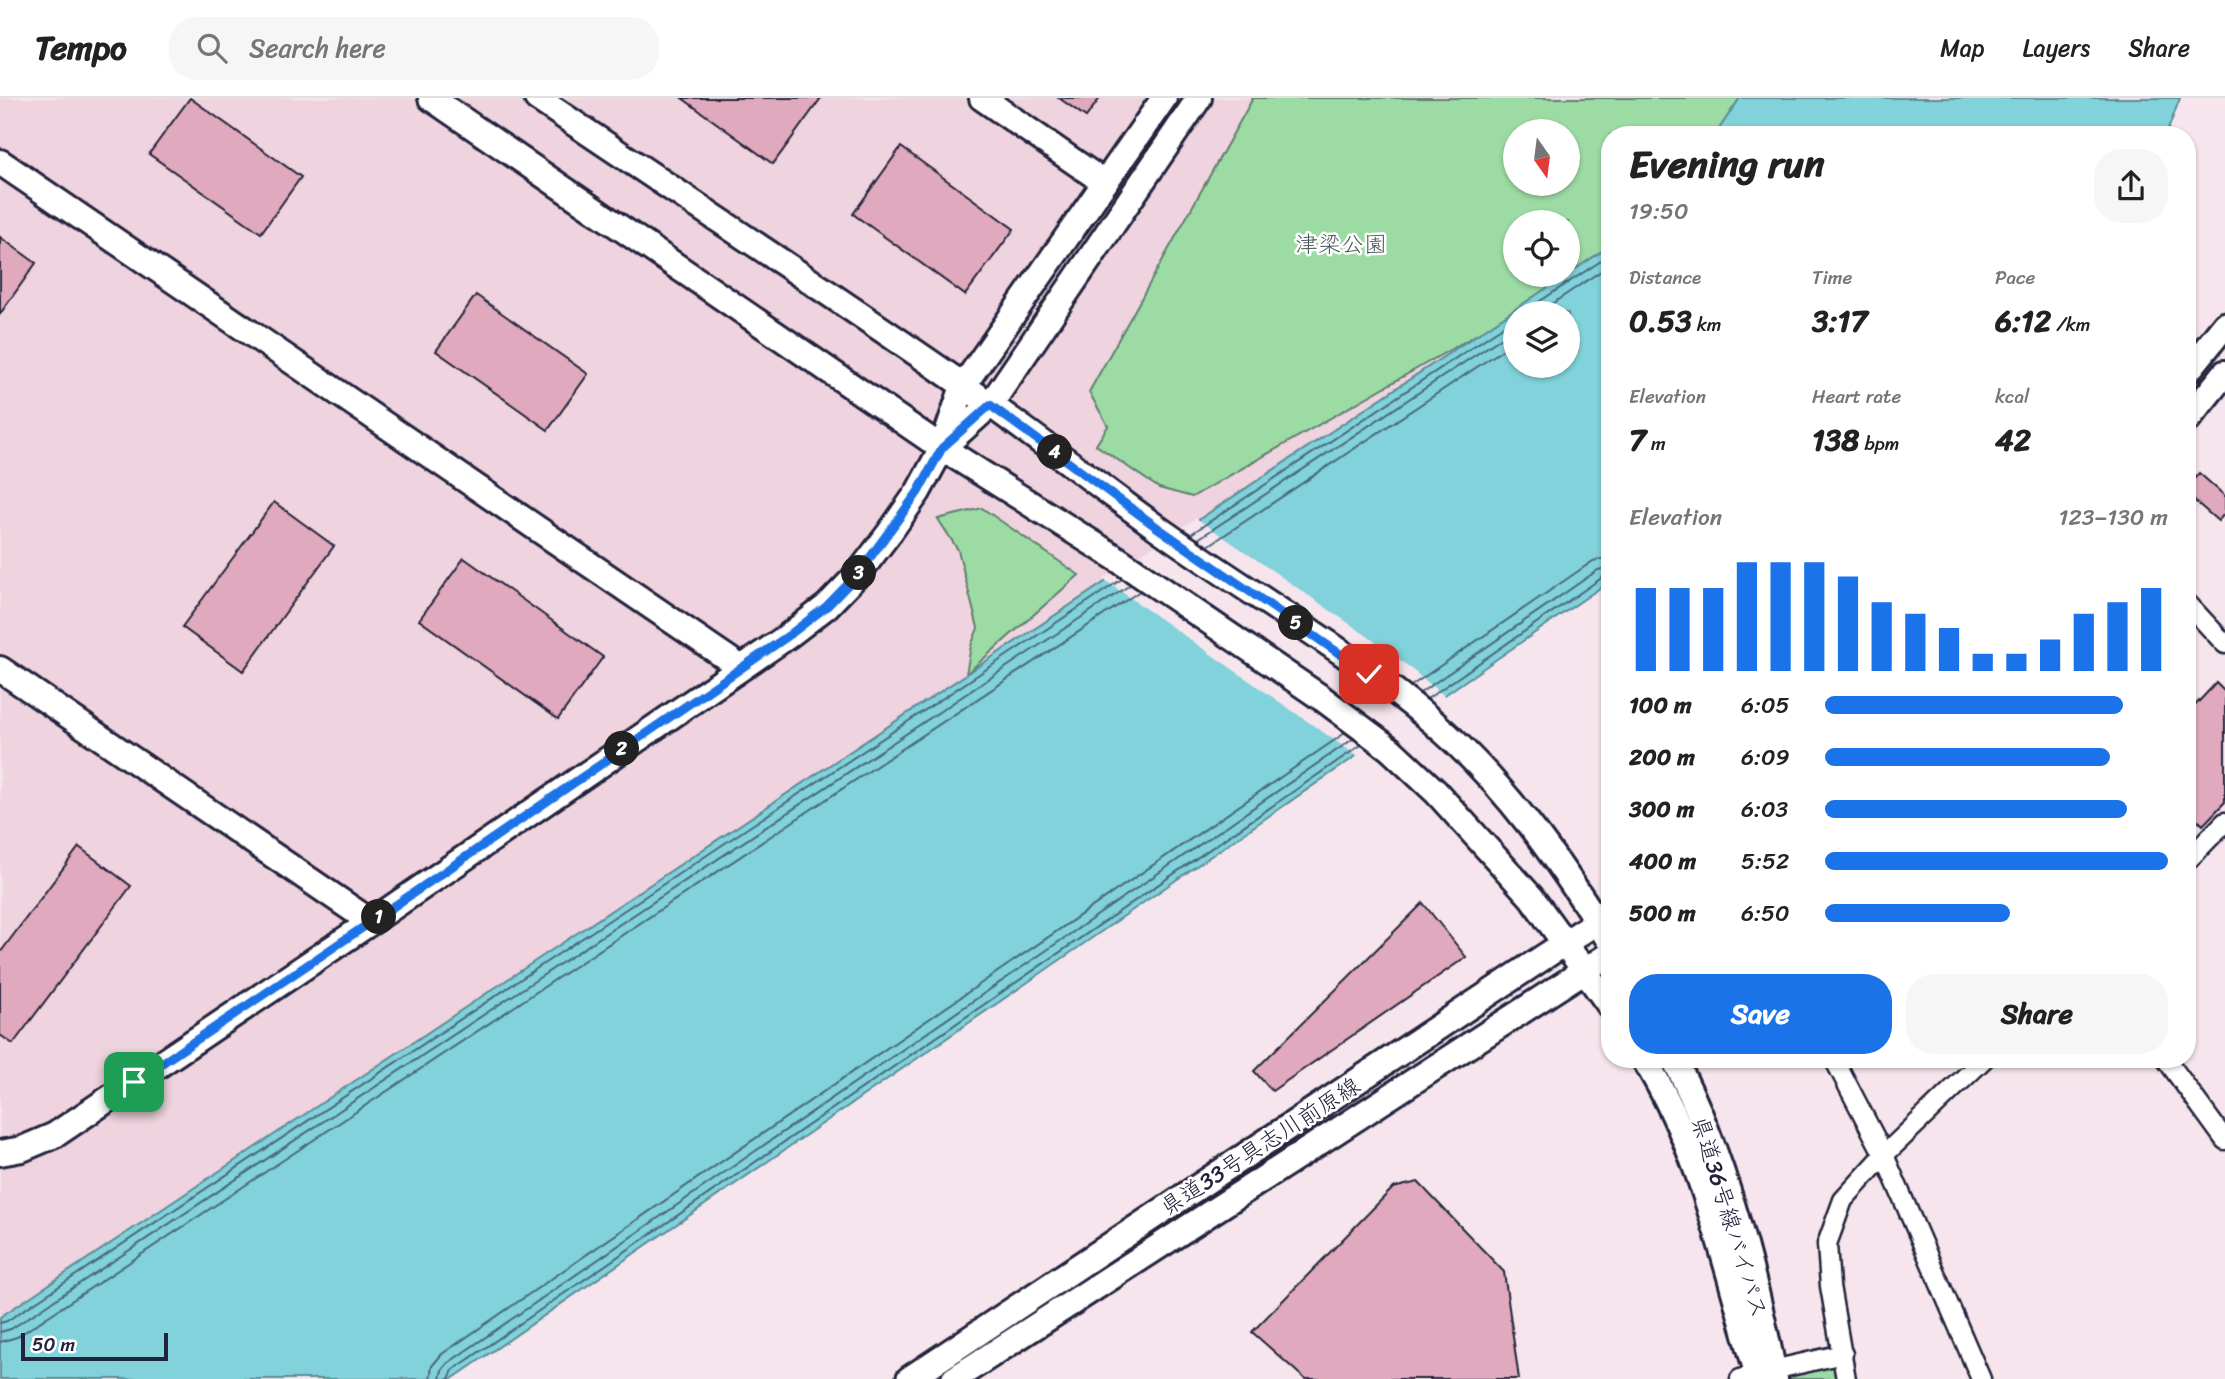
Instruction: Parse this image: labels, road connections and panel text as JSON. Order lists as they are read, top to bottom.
{
  "streets": {
    "street": ["県道33号具志川前原線", "県道36号線バイパス"]
  },
  "parks": ["津梁公園"],
  "scale_bar": "50 m",
  "north": "bottom",
  "page": {
    "header": "Tempo",
    "search": "Search here",
    "nav": ["Map", "Layers", "Share"],
    "heading": ["Evening run", "19:50"],
    "stats": [
      ["Distance", "0.53 km"],
      ["Time", "3:17"],
      ["Pace", "6:12 /km"],
      ["Elevation", "7 m"],
      ["Heart rate", "138 bpm"],
      ["kcal", "42"]
    ],
    "pins": [
      "4",
      "3",
      "5",
      "2",
      "1"
    ],
    "chart": ["Elevation", "123–130 m"],
    "list": [
      {
        "name": "100 m",
        "note": "6:05"
      },
      {
        "name": "200 m",
        "note": "6:09"
      },
      {
        "name": "300 m",
        "note": "6:03"
      },
      {
        "name": "400 m",
        "note": "5:52"
      },
      {
        "name": "500 m",
        "note": "6:50"
      }
    ],
    "buttons": ["Save", "Share"],
    "scale": "50 m"
  }
}
